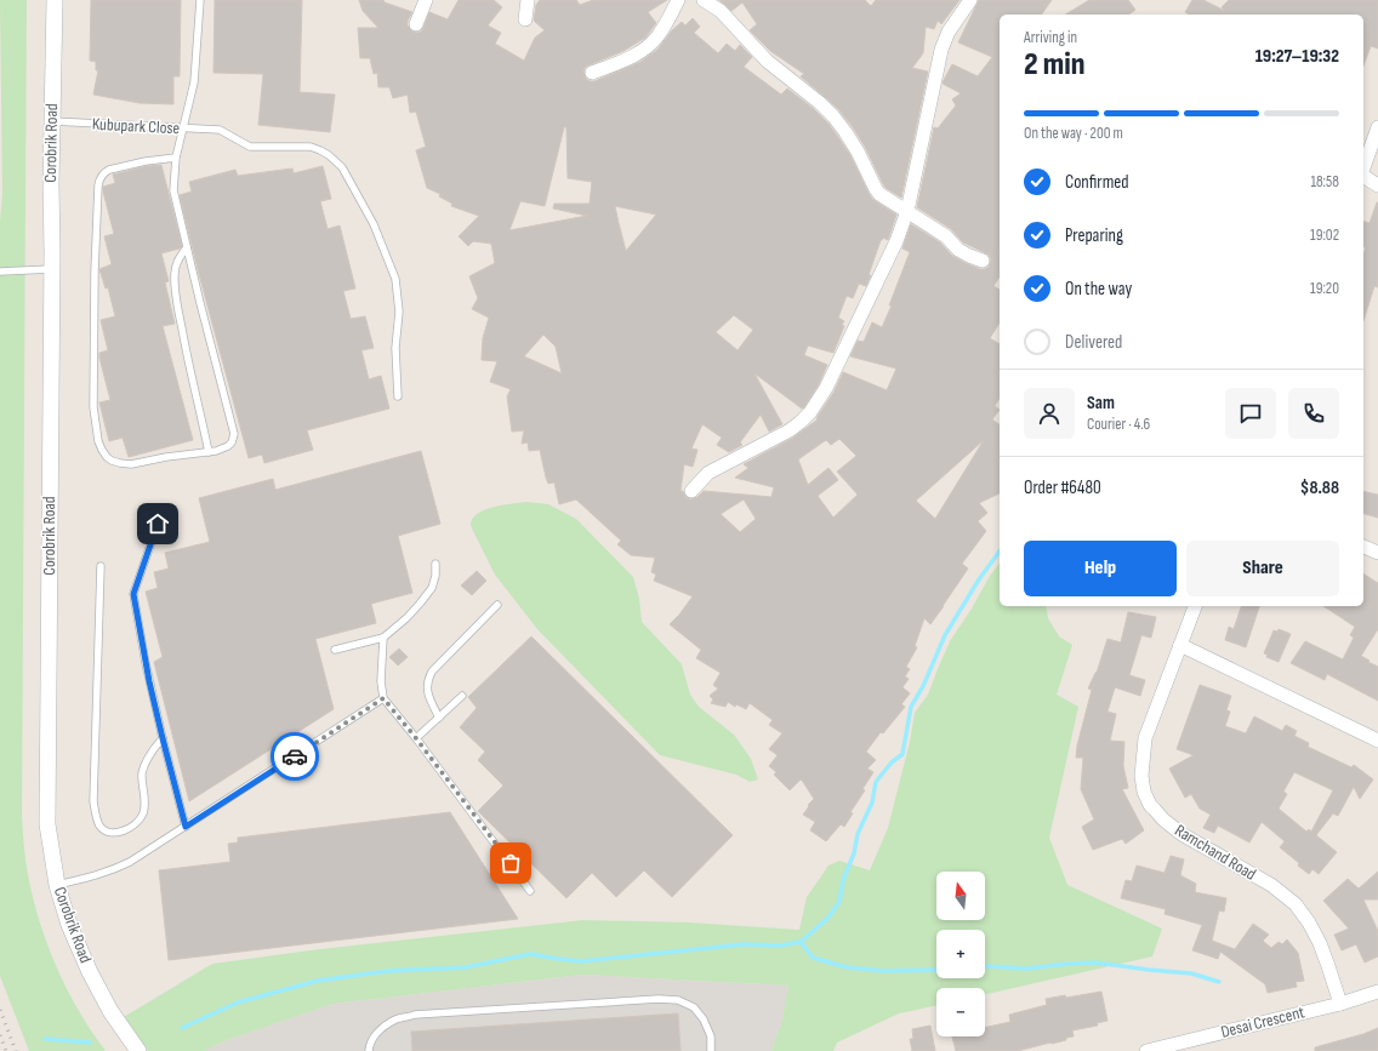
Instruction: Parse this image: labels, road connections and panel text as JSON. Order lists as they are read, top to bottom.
{
  "streets": {
    "street": ["Corobrik Road", "Ramchand Road", "Desai Crescent"],
    "lane": ["Kubupark Close"]
  },
  "crossings": [
    ["Kubupark Close", "Corobrik Road"],
    ["Ramchand Road", "Desai Crescent"]
  ],
  "north": "top",
  "page": {
    "heading": ["2 min", "Arriving in", "19:27–19:32"],
    "panel": [
      "Sam",
      "Courier · 4.6",
      "Order #6480",
      "$8.88"
    ],
    "bar": "On the way · 200 m",
    "list": [
      ["Confirmed", "18:58"],
      ["Preparing", "19:02"],
      ["On the way", "19:20"],
      "Delivered"
    ],
    "buttons": ["Help", "Share"],
    "map_buttons": ["+", "−"]
  }
}
